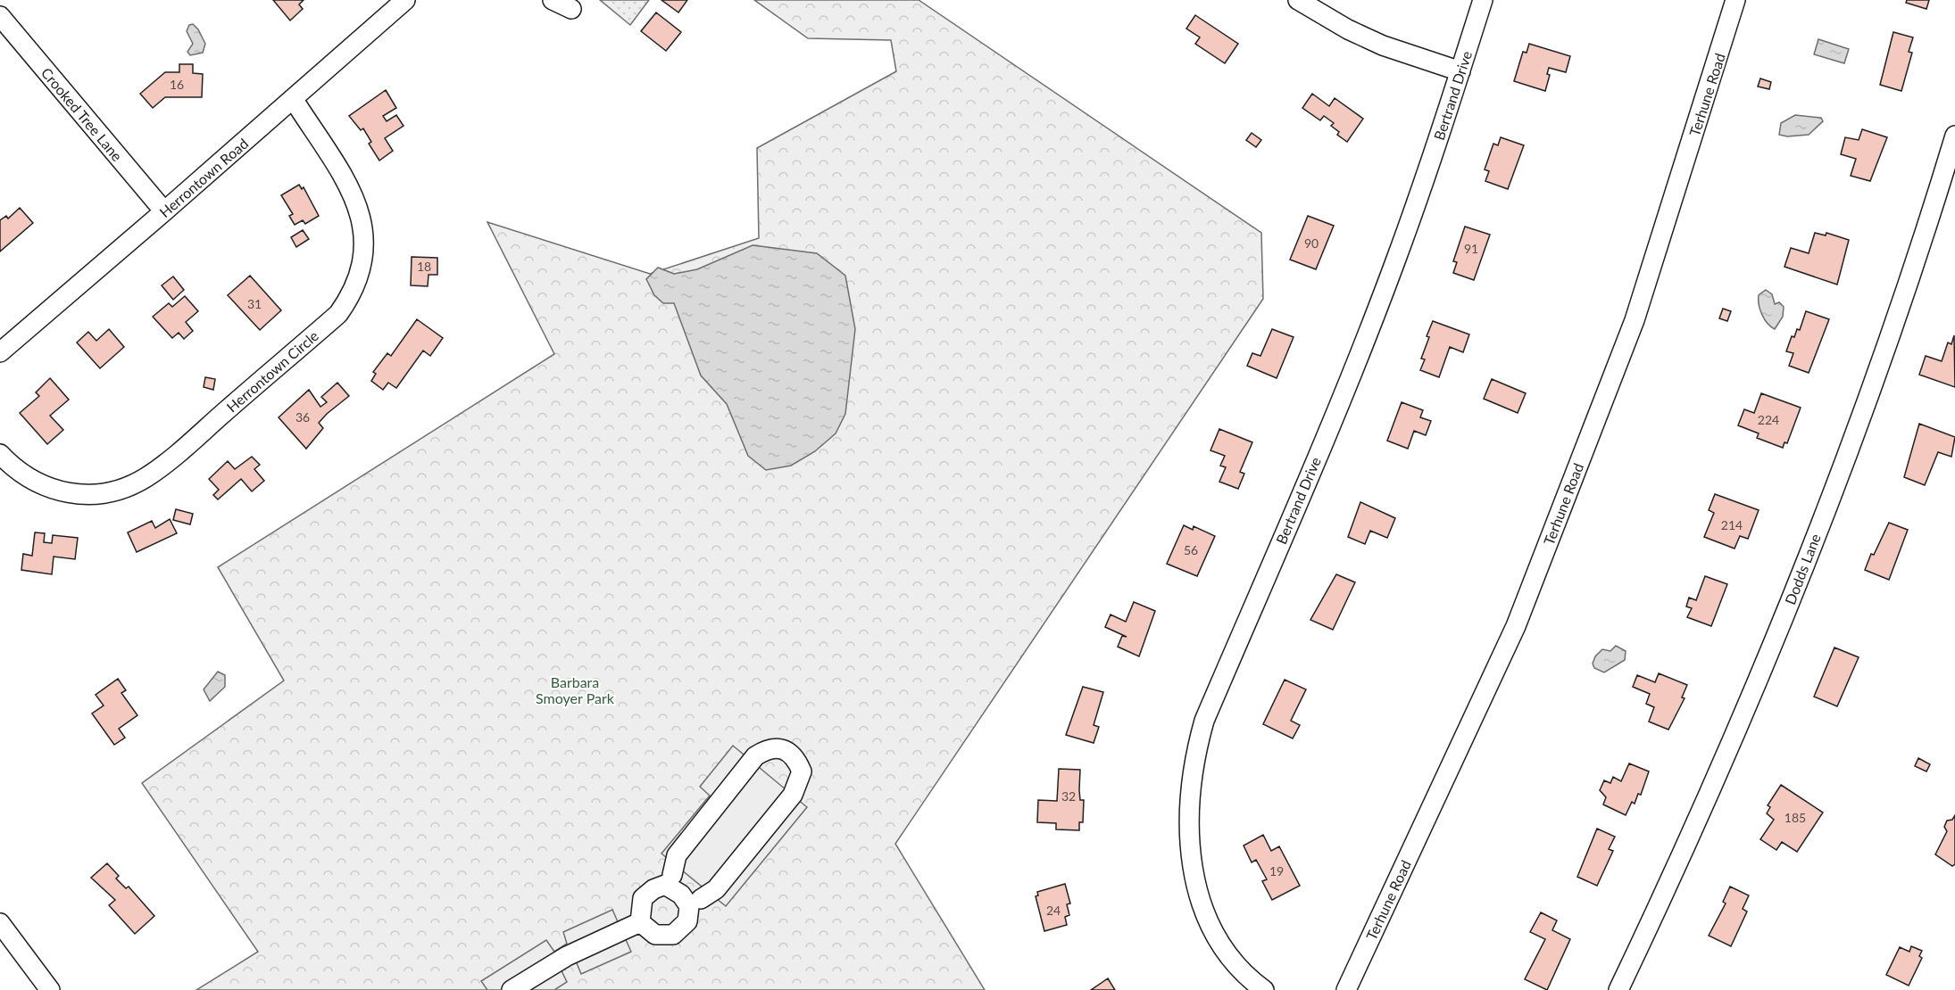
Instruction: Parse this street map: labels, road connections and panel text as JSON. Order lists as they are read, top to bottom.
{
  "streets": {
    "street": [
      "Terhune Road",
      "Bertrand Drive",
      "Crooked Tree Lane",
      "Herrontown Road",
      "Herrontown Circle",
      "Dodds Lane"
    ]
  },
  "crossings": [
    ["Crooked Tree Lane", "Herrontown Road"],
    ["Herrontown Road", "Herrontown Circle"]
  ],
  "parks": ["Barbara Smoyer Park"],
  "house_numbers": [
    "16",
    "90",
    "91",
    "18",
    "31",
    "36",
    "224",
    "214",
    "56",
    "32",
    "185",
    "19",
    "24"
  ]
}
